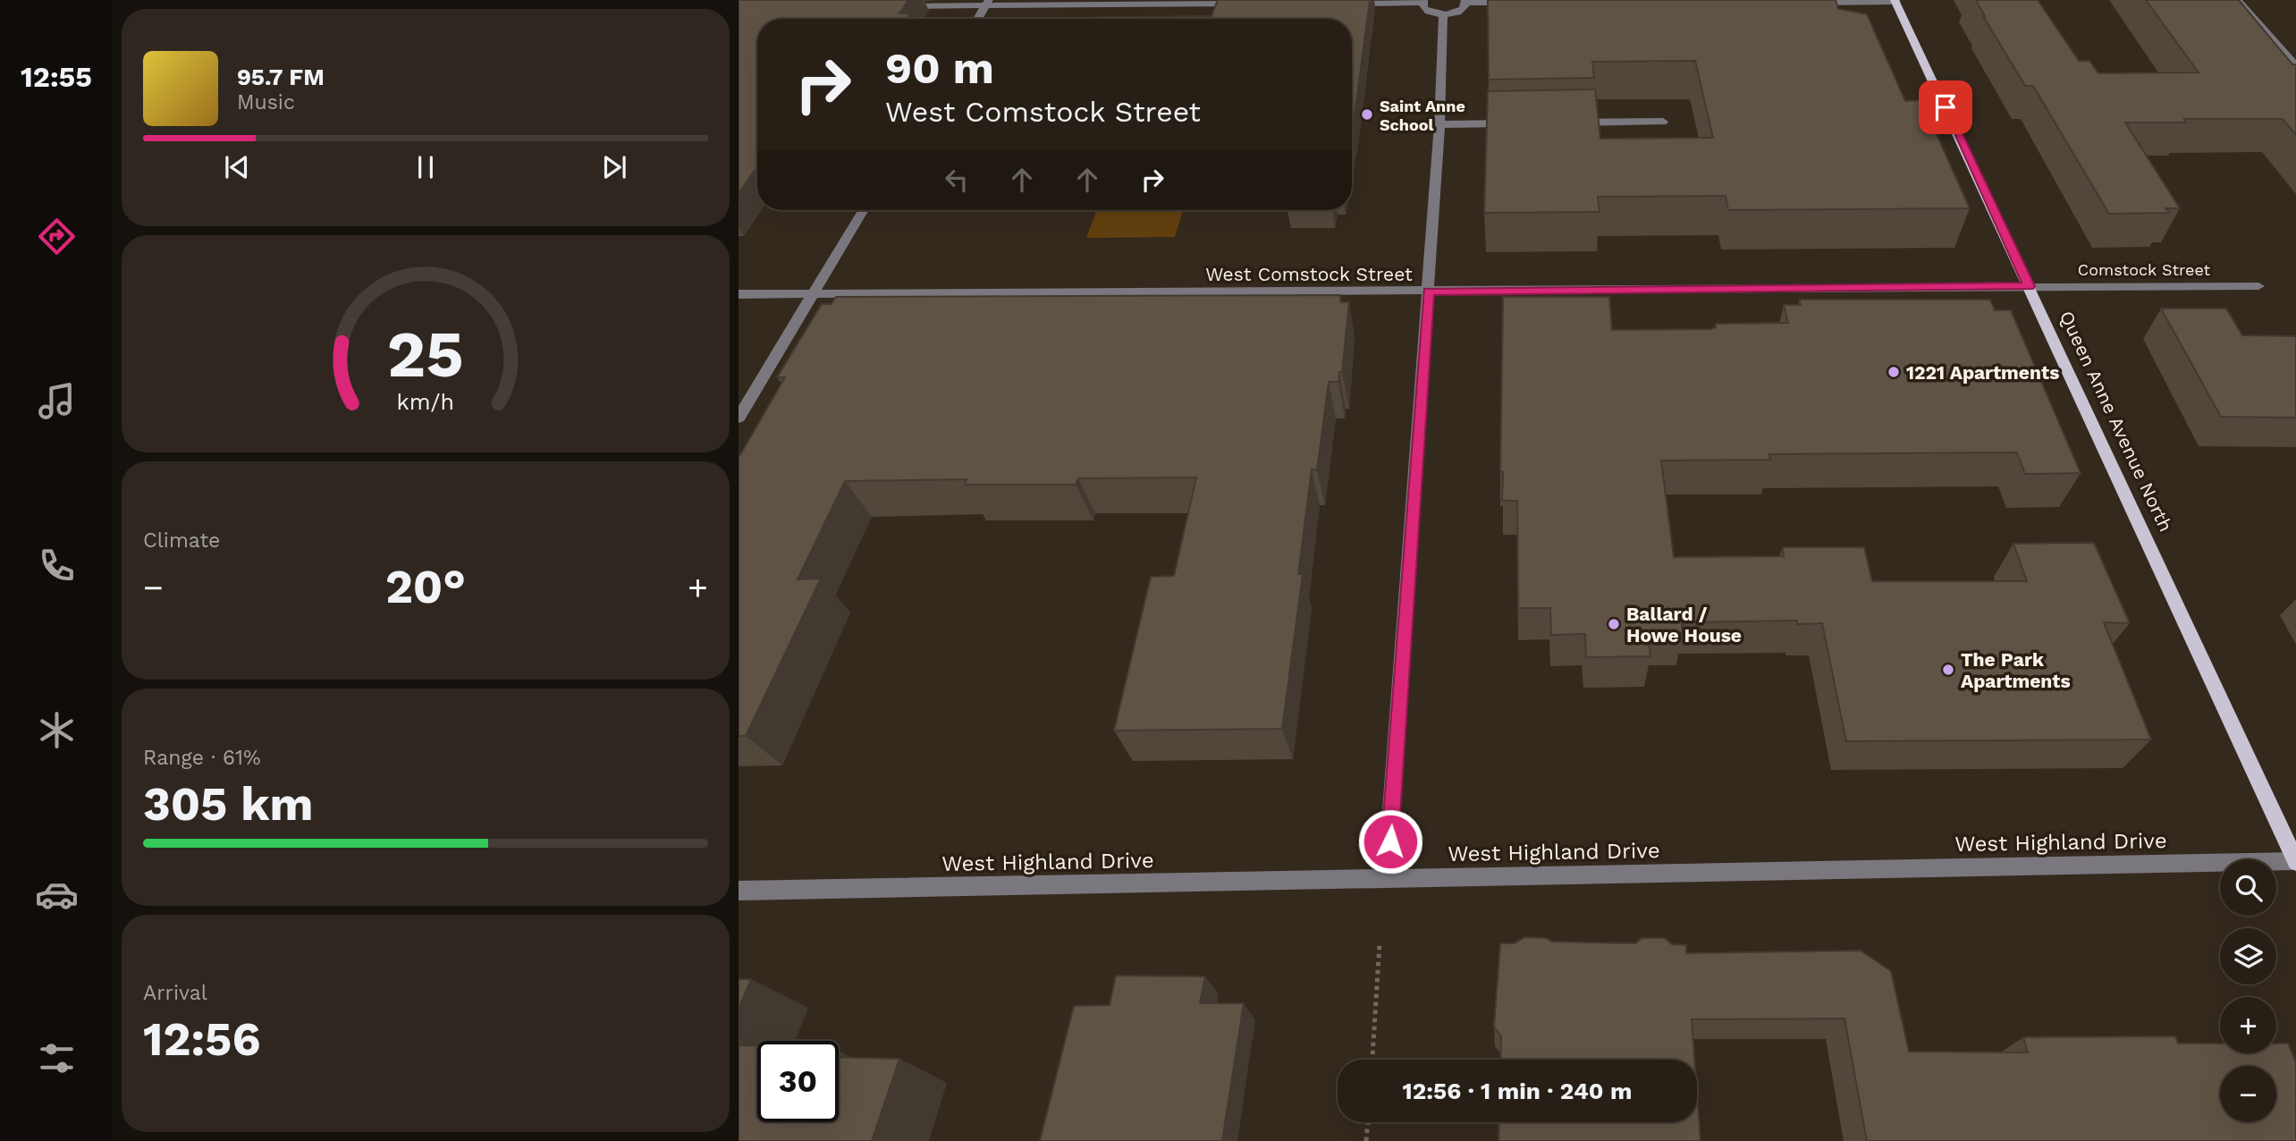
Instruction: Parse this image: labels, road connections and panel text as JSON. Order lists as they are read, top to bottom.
{
  "streets": {
    "main road": ["Queen Anne Avenue North"],
    "street": ["Comstock Street", "West Comstock Street", "West Highland Drive"]
  },
  "crossings": [
    ["Comstock Street", "West Comstock Street"],
    ["Comstock Street", "Queen Anne Avenue North"],
    ["West Comstock Street", "Queen Anne Avenue North"],
    ["Queen Anne Avenue North", "West Highland Drive"]
  ],
  "places": [
    "Saint Anne School",
    "1221 Apartments",
    "Ballard / Howe House",
    "The Park Apartments"
  ],
  "page": {
    "tabs": "12:55",
    "turn": ["90 m", "West Comstock Street"],
    "song": ["95.7 FM", "Music"],
    "tile": [
      "Climate",
      ["Range · 61%", "305 km"],
      ["Arrival", "12:56"]
    ],
    "heat": ["−", "20°", "+"],
    "map_buttons": ["+", "−"],
    "limit": "30",
    "trip": "12:56 · 1 min · 240 m",
    "gauge": ["25", "km/h"]
  }
}
